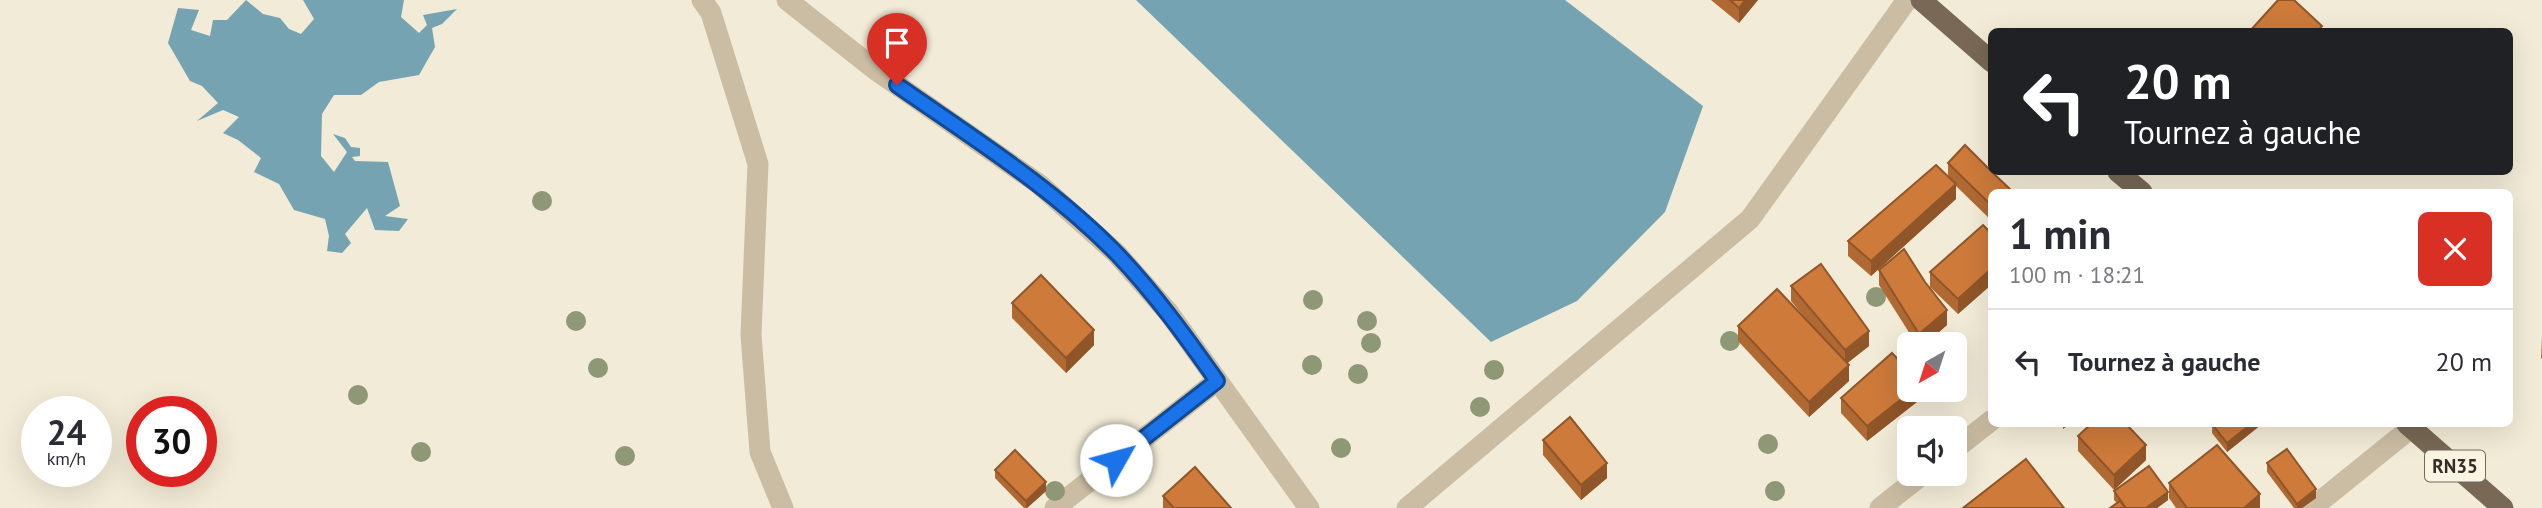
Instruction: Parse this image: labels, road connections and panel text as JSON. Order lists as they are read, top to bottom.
{
  "streets": {
    "main road": ["RN35"]
  },
  "north": "bottom left",
  "page": {
    "turn": ["20 m", "Tournez à gauche"],
    "heading": ["1 min", "100 m · 18:21"],
    "list": [
      {
        "name": "Tournez à gauche",
        "value": "20 m"
      }
    ],
    "speed": "24 km/h",
    "limit": "30"
  }
}
